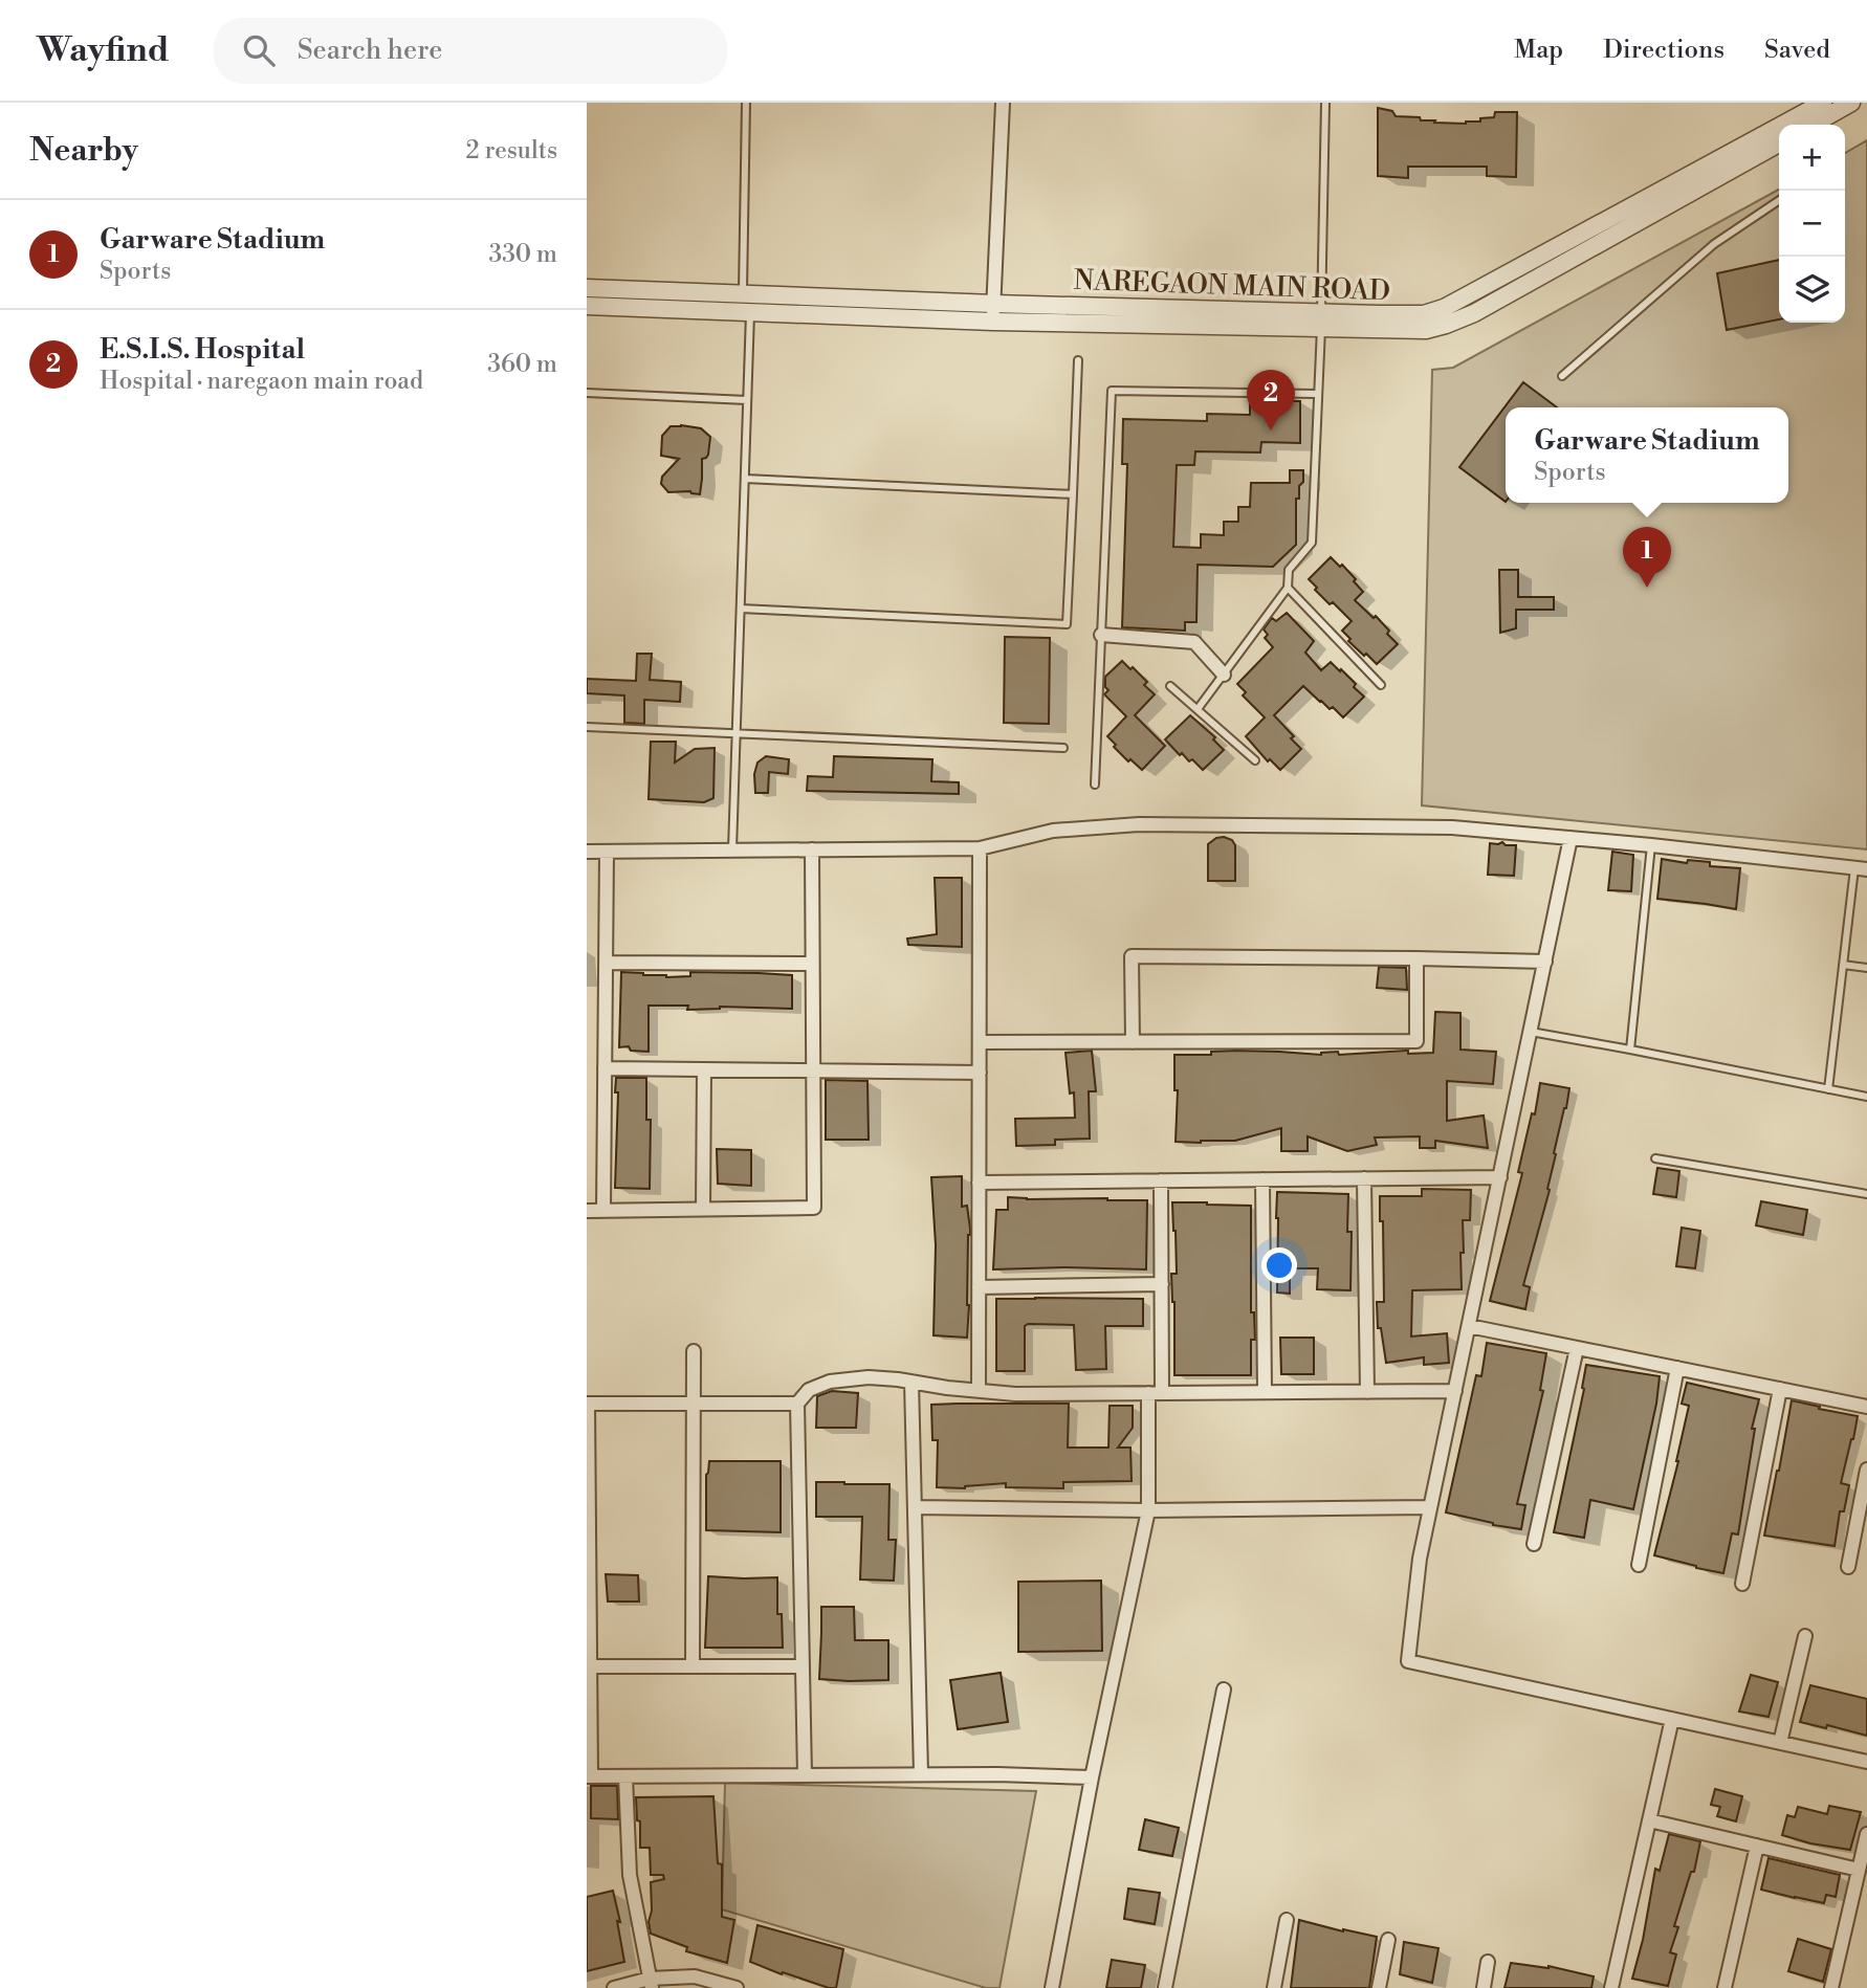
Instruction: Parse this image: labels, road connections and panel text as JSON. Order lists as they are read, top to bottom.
{
  "streets": {
    "street": ["NAREGAON MAIN ROAD"]
  },
  "page": {
    "header": "Wayfind",
    "search": "Search here",
    "nav": ["Map", "Directions", "Saved"],
    "heading": ["Nearby", "2 results"],
    "map_buttons": ["+", "−"],
    "list": [
      {
        "mark": "1",
        "name": "Garware Stadium",
        "note": "Sports",
        "value": "330 m"
      },
      {
        "mark": "2",
        "name": "E.S.I.S. Hospital",
        "note": "Hospital · naregaon main road",
        "value": "360 m"
      }
    ],
    "pins": ["2", "1"],
    "popup": ["Garware Stadium", "Sports"]
  }
}
